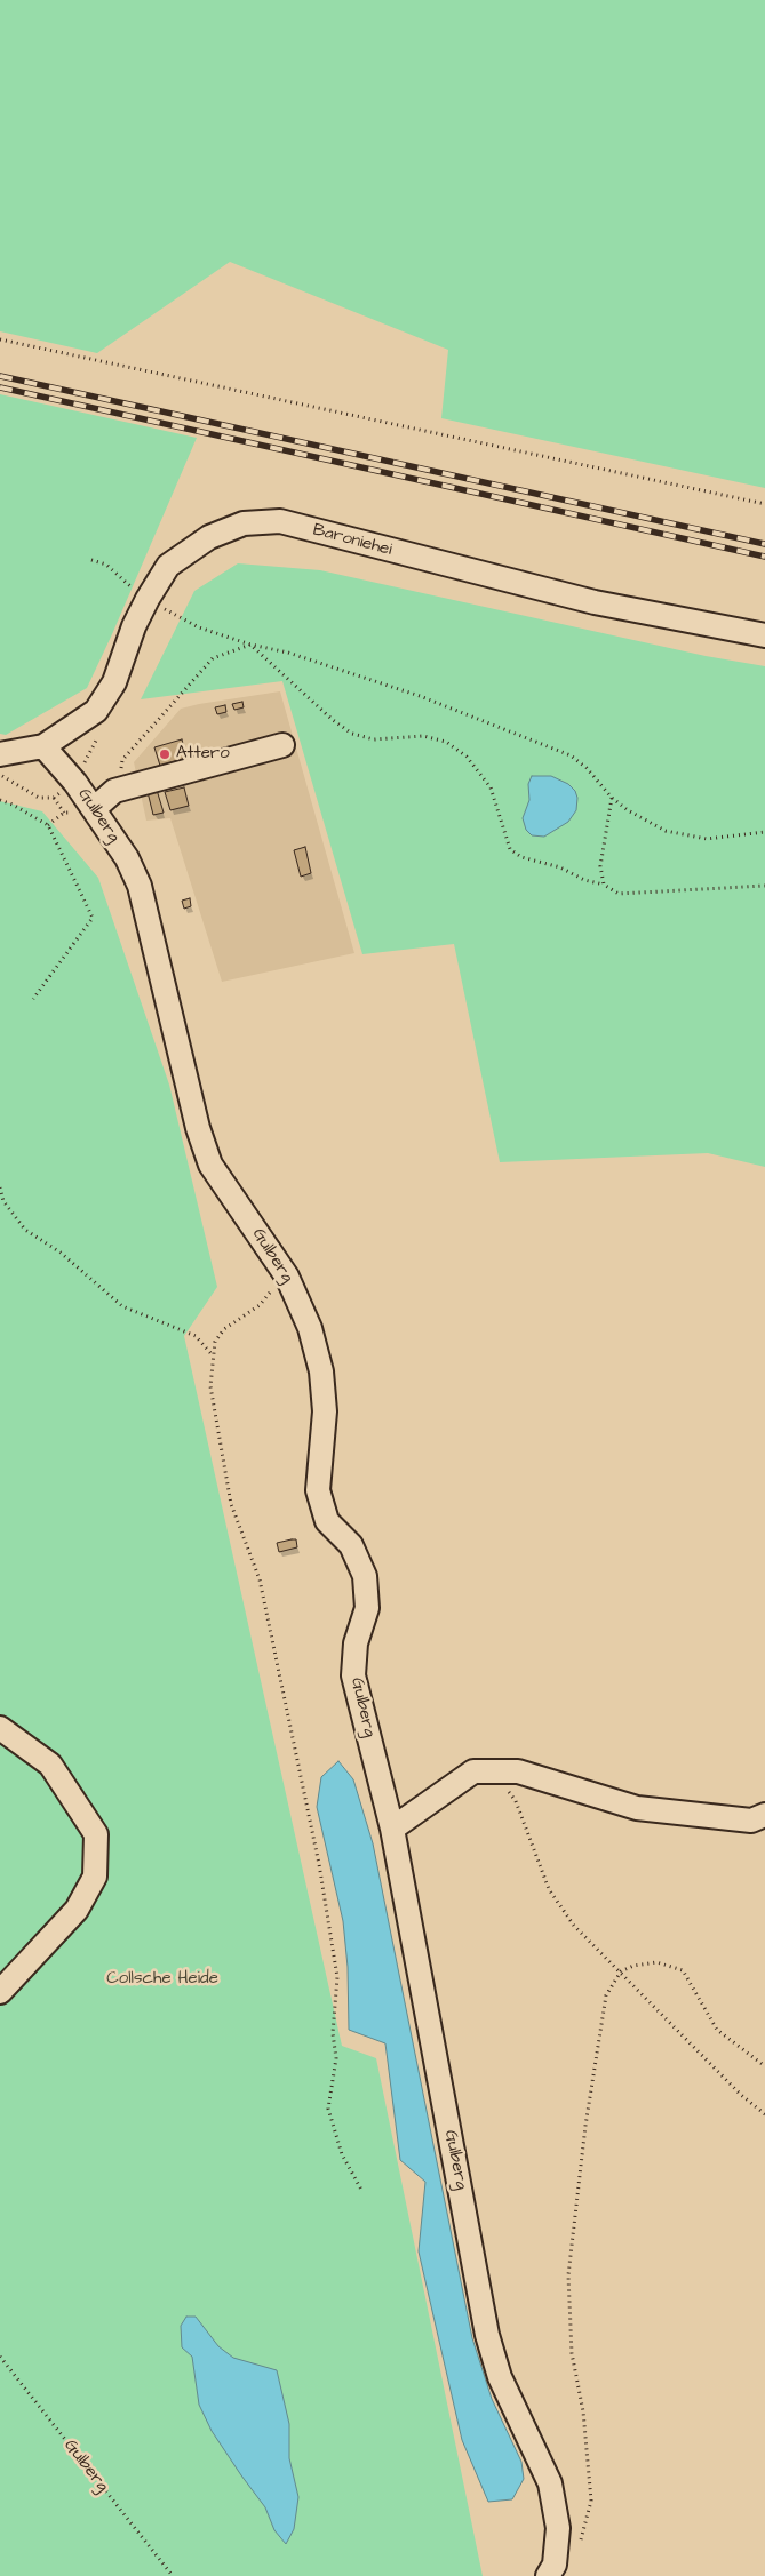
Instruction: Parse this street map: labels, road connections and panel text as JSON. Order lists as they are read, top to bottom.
{
  "streets": {
    "street": ["Baroniehei", "Gulberg"]
  },
  "crossings": [
    ["Baroniehei", "Gulberg"]
  ],
  "parks": ["Collsche Heide"],
  "places": ["Attero"]
}
